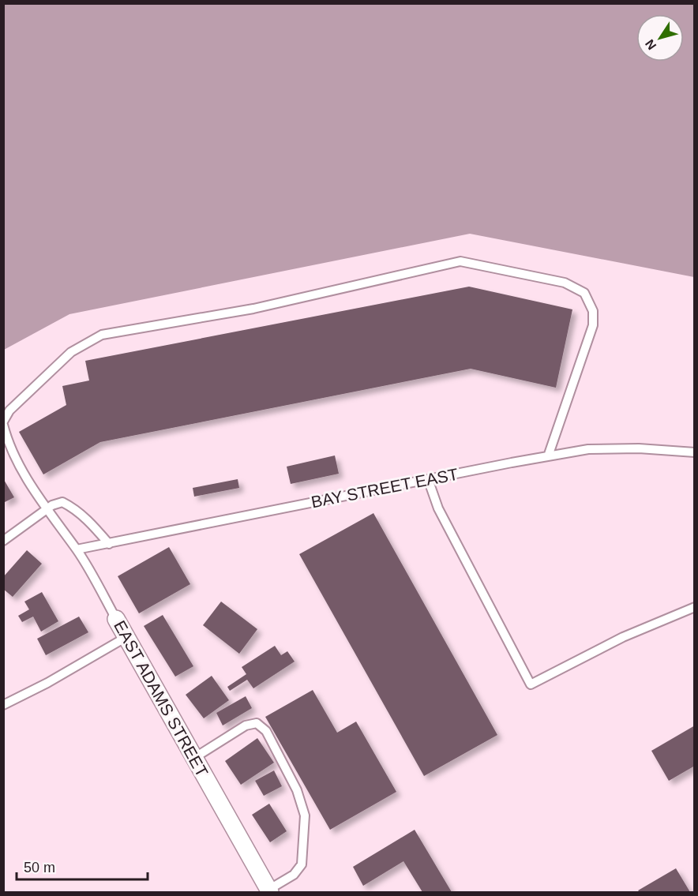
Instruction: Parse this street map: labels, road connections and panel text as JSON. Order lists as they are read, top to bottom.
{
  "streets": {
    "street": ["EAST ADAMS STREET"],
    "lane": ["BAY STREET EAST"]
  },
  "crossings": [
    ["BAY STREET EAST", "EAST ADAMS STREET"]
  ],
  "scale_bar": "50 m",
  "north": "bottom left"
}
